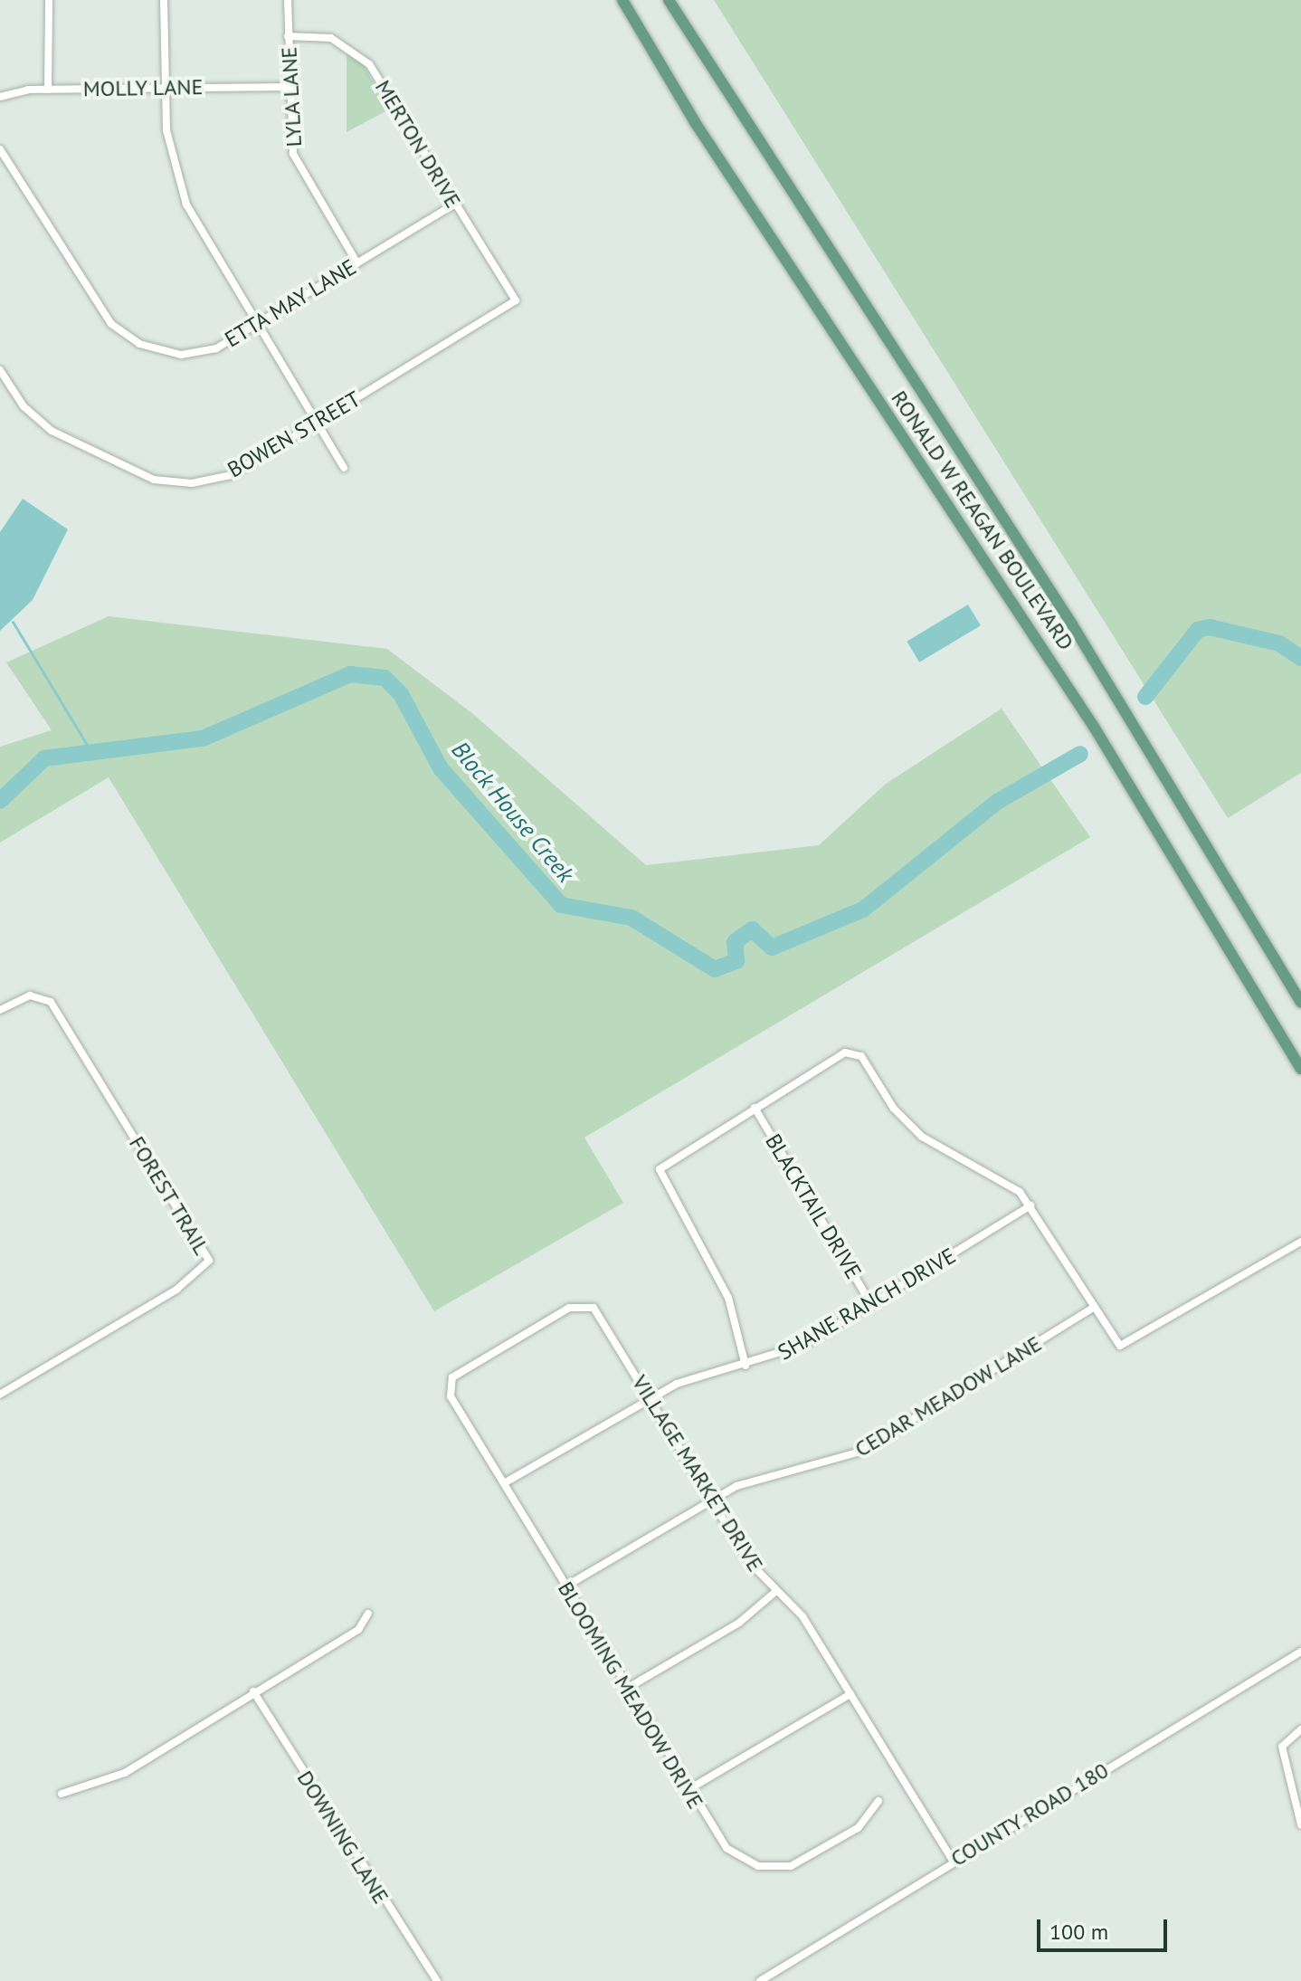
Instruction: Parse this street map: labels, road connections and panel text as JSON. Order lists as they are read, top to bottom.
{
  "streets": {
    "main road": ["RONALD W REAGAN BOULEVARD"],
    "street": [
      "MOLLY LANE",
      "LYLA LANE",
      "MERTON DRIVE",
      "ETTA MAY LANE",
      "BOWEN STREET",
      "FOREST TRAIL",
      "BLACKTAIL DRIVE",
      "SHANE RANCH DRIVE",
      "CEDAR MEADOW LANE",
      "VILLAGE MARKET DRIVE",
      "BLOOMING MEADOW DRIVE",
      "COUNTY ROAD 180",
      "DOWNING LANE"
    ]
  },
  "crossings": [
    ["MOLLY LANE", "LYLA LANE"],
    ["LYLA LANE", "MERTON DRIVE"],
    ["LYLA LANE", "ETTA MAY LANE"],
    ["MERTON DRIVE", "ETTA MAY LANE"],
    ["MERTON DRIVE", "BOWEN STREET"],
    ["BLACKTAIL DRIVE", "SHANE RANCH DRIVE"],
    ["SHANE RANCH DRIVE", "VILLAGE MARKET DRIVE"],
    ["SHANE RANCH DRIVE", "BLOOMING MEADOW DRIVE"],
    ["CEDAR MEADOW LANE", "VILLAGE MARKET DRIVE"],
    ["CEDAR MEADOW LANE", "BLOOMING MEADOW DRIVE"],
    ["VILLAGE MARKET DRIVE", "BLOOMING MEADOW DRIVE"],
    ["VILLAGE MARKET DRIVE", "COUNTY ROAD 180"]
  ],
  "water": ["Block House Creek"],
  "scale_bar": "100 m"
}
